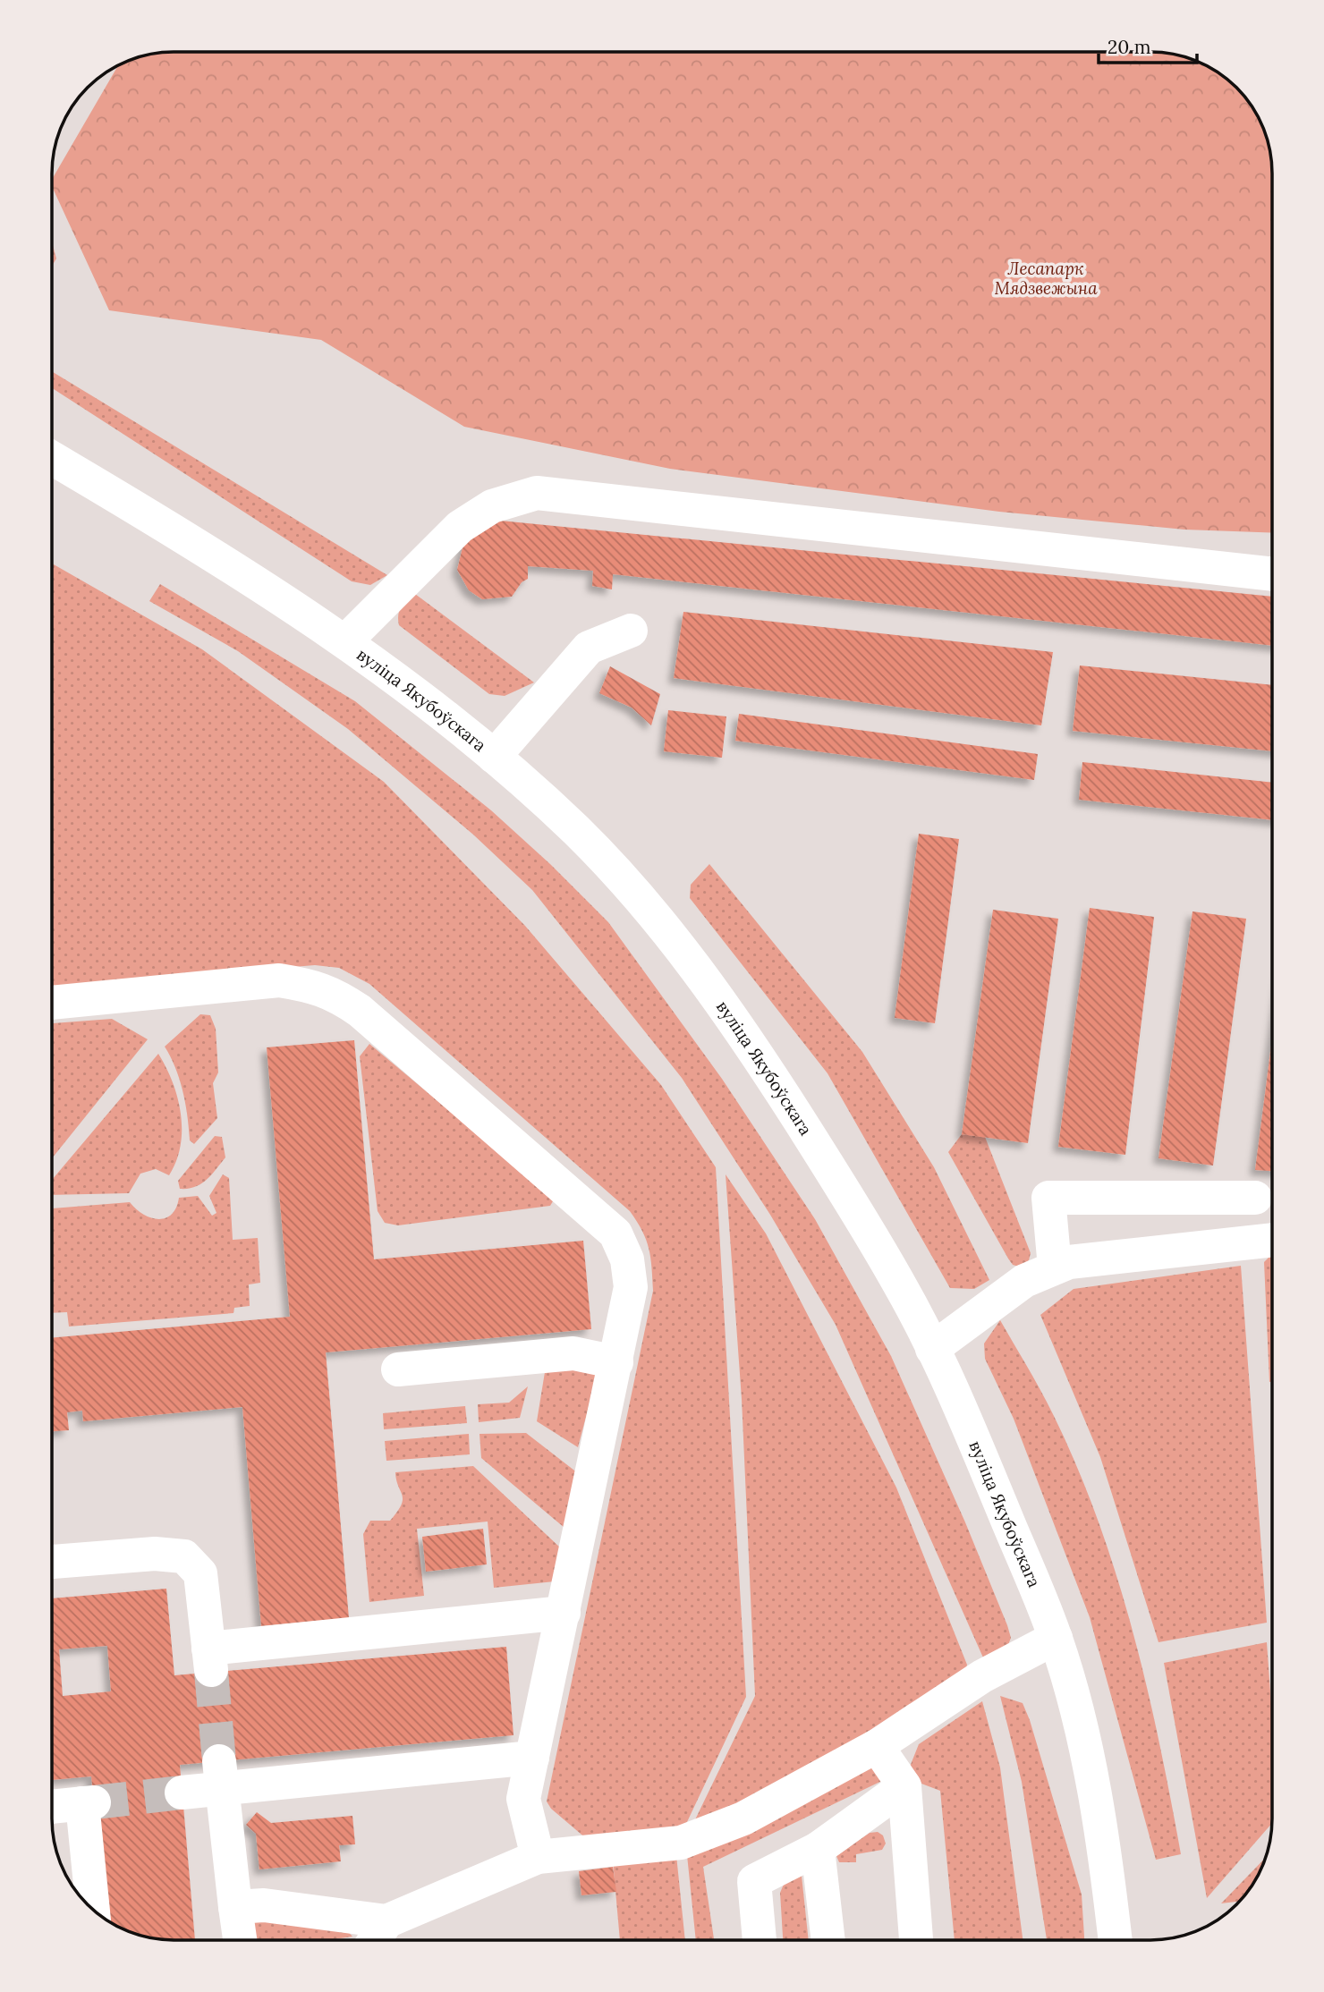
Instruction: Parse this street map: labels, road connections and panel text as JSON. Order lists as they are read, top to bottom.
{
  "streets": {
    "main road": ["вуліца Якубоўскага"]
  },
  "parks": ["Лесапарк Мядзвежына"],
  "scale_bar": "20 m"
}
